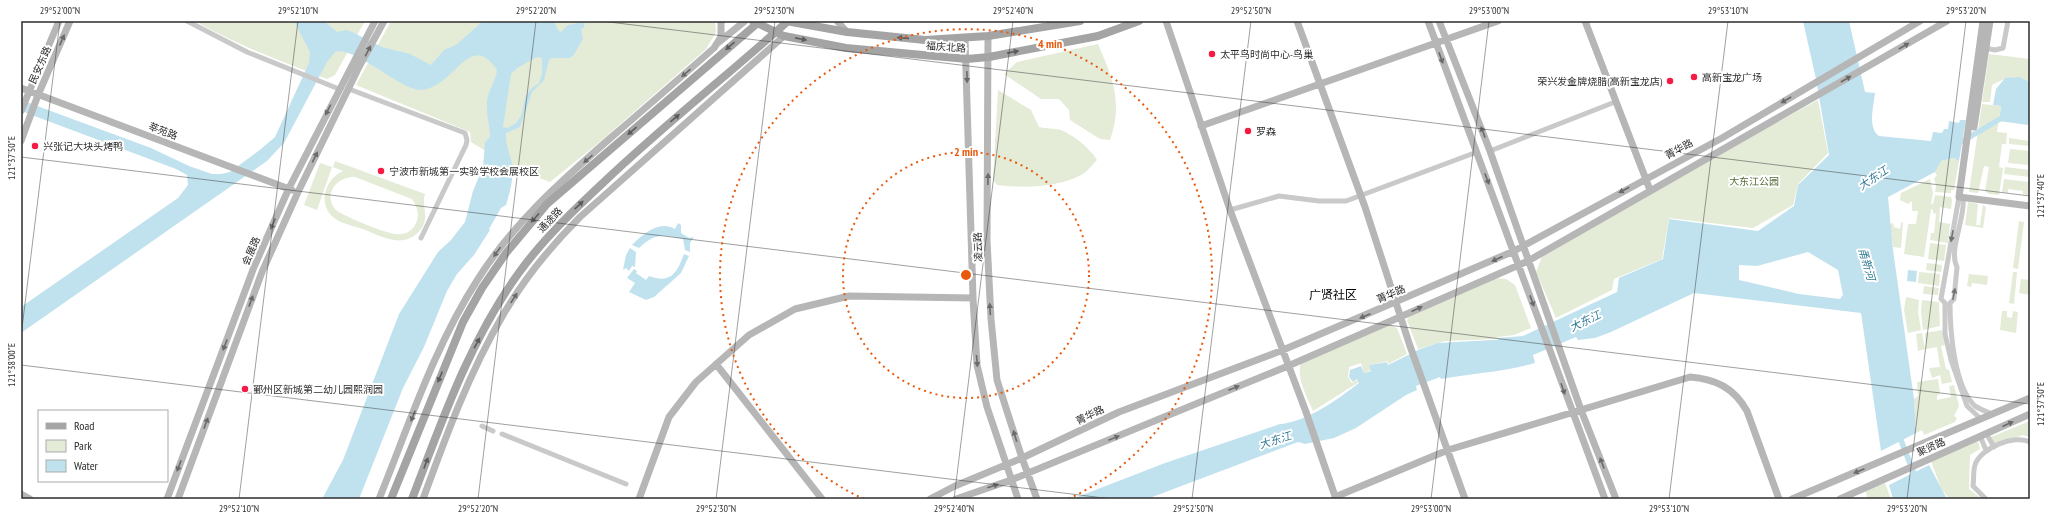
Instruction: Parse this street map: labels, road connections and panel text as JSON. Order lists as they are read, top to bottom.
{
  "streets": {
    "main road": ["福庆北路", "通途路"],
    "street": [
      "民安东路",
      "莘苑路",
      "菁华路",
      "凌云路",
      "会展路",
      "聚贤路"
    ]
  },
  "crossings": [
    ["福庆北路", "通途路"],
    ["福庆北路", "凌云路"],
    ["民安东路", "莘苑路"],
    ["莘苑路", "会展路"],
    ["菁华路", "凌云路"]
  ],
  "districts": ["广贤社区"],
  "water": ["大东江", "甬新河"],
  "parks": ["大东江公园"],
  "places": [
    "太平鸟时尚中心-鸟巢",
    "高新宝龙广场",
    "荣兴发金牌烧腊(高新宝龙店)",
    "罗森",
    "兴张记大块头烤鸭",
    "宁波市新城第一实验学校会展校区",
    "鄞州区新城第二幼儿园熙润园"
  ],
  "legend": ["Road", "Park", "Water"],
  "coordinates": [
    "29°52'00\"N",
    "29°52'10\"N",
    "29°52'20\"N",
    "29°52'30\"N",
    "29°52'40\"N",
    "29°52'50\"N",
    "29°53'00\"N",
    "29°53'10\"N",
    "29°53'20\"N",
    "121°37'50\"E",
    "121°37'40\"E",
    "121°38'00\"E"
  ],
  "rings": ["4 min", "2 min"]
}
